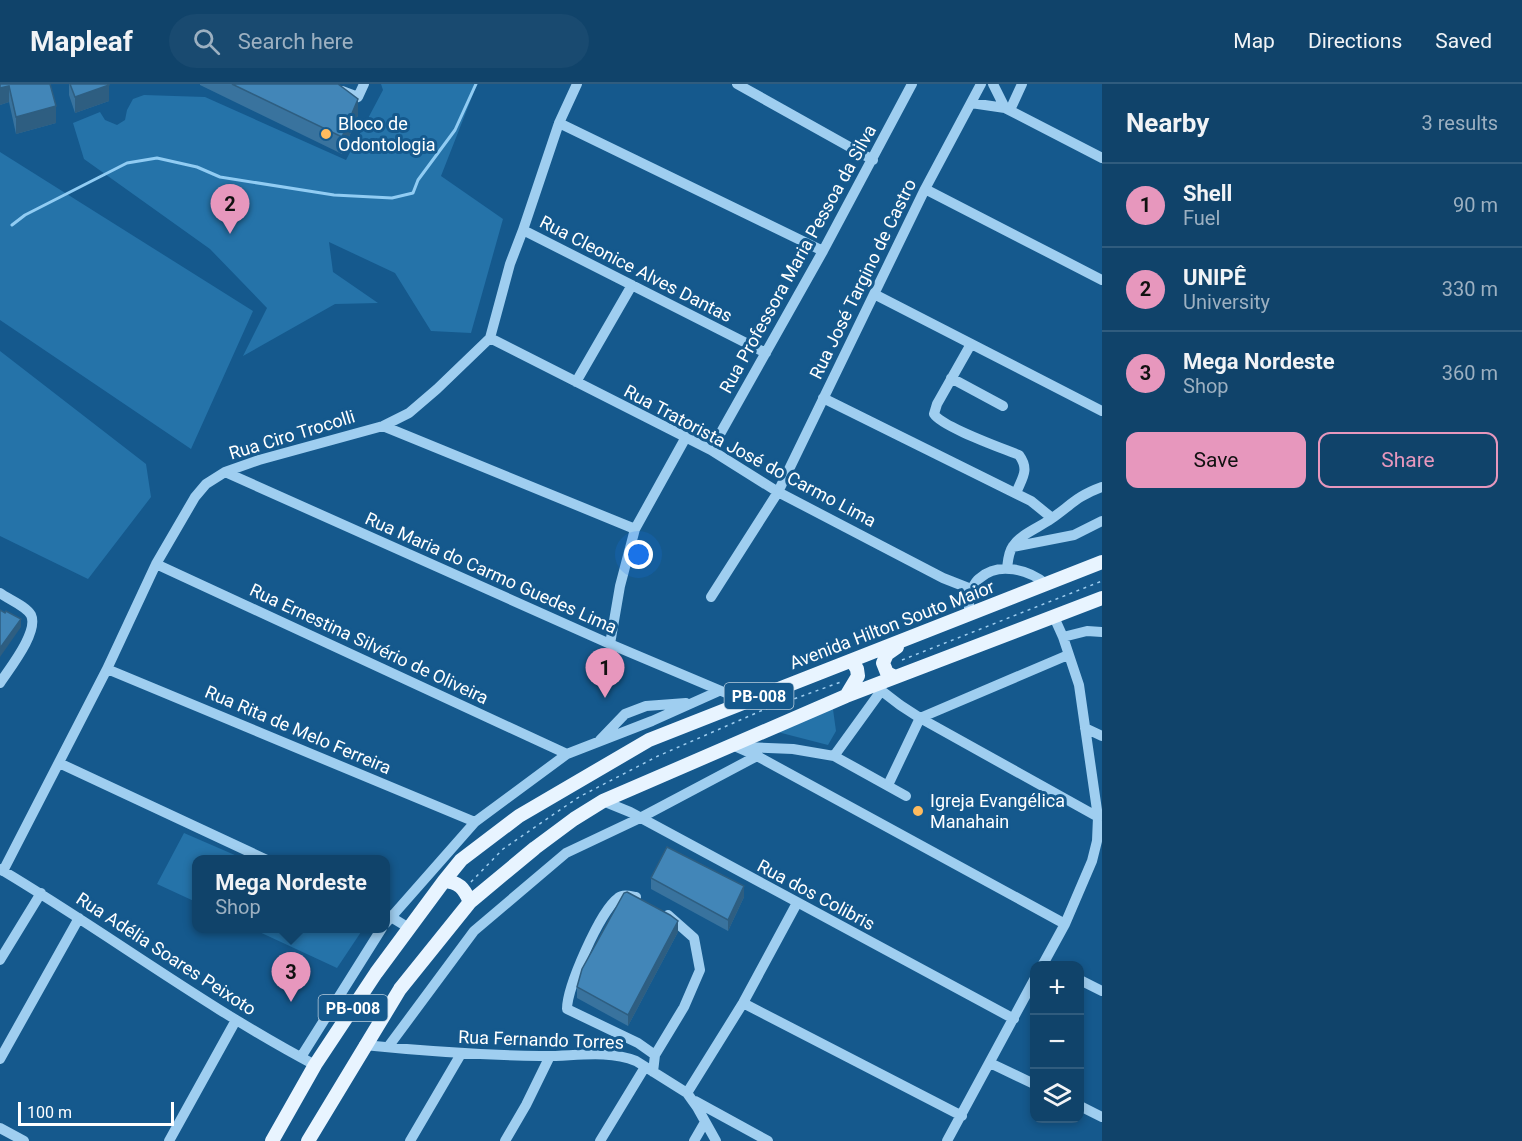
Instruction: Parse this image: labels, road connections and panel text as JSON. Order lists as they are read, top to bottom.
{
  "streets": {
    "main road": ["Avenida Hilton Souto Maior", "PB-008"],
    "street": [
      "Rua Professora Maria Pessoa da Silva",
      "Rua Cleonice Alves Dantas",
      "Rua José Targino de Castro",
      "Rua Ciro Trocolli",
      "Rua Tratorista José do Carmo Lima",
      "Rua Maria do Carmo Guedes Lima",
      "Rua Ernestina Silvério de Oliveira",
      "Rua Rita de Melo Ferreira",
      "Rua dos Colibris",
      "Rua Adélia Soares Peixoto",
      "Rua Fernando Torres"
    ]
  },
  "crossings": [
    ["Rua Professora Maria Pessoa da Silva", "Rua Cleonice Alves Dantas"],
    ["Rua Professora Maria Pessoa da Silva", "Rua Tratorista José do Carmo Lima"],
    ["Rua Cleonice Alves Dantas", "Rua Ciro Trocolli"],
    ["Rua José Targino de Castro", "Rua Tratorista José do Carmo Lima"],
    ["Rua Ciro Trocolli", "Rua Tratorista José do Carmo Lima"],
    ["Rua Ciro Trocolli", "Rua Maria do Carmo Guedes Lima"],
    ["Rua Ciro Trocolli", "Rua Ernestina Silvério de Oliveira"],
    ["Rua Ciro Trocolli", "Rua Rita de Melo Ferreira"],
    ["Rua Ciro Trocolli", "Rua Adélia Soares Peixoto"],
    ["Rua Maria do Carmo Guedes Lima", "Avenida Hilton Souto Maior"],
    ["Avenida Hilton Souto Maior", "Rua Adélia Soares Peixoto"],
    ["PB-008", "Rua dos Colibris"],
    ["PB-008", "Rua Fernando Torres"]
  ],
  "places": ["Bloco de Odontologia", "Igreja Evangélica Manahain"],
  "scale_bar": "100 m",
  "page": {
    "header": "Mapleaf",
    "search": "Search here",
    "nav": ["Map", "Directions", "Saved"],
    "heading": ["Nearby", "3 results"],
    "list": [
      {
        "mark": "1",
        "name": "Shell",
        "note": "Fuel",
        "value": "90 m"
      },
      {
        "mark": "2",
        "name": "UNIPÊ",
        "note": "University",
        "value": "330 m"
      },
      {
        "mark": "3",
        "name": "Mega Nordeste",
        "note": "Shop",
        "value": "360 m"
      }
    ],
    "pins": ["2", "1", "3"],
    "buttons": ["Save", "Share"],
    "popup": ["Mega Nordeste", "Shop"],
    "map_buttons": ["+", "−"],
    "scale": "100 m"
  }
}
